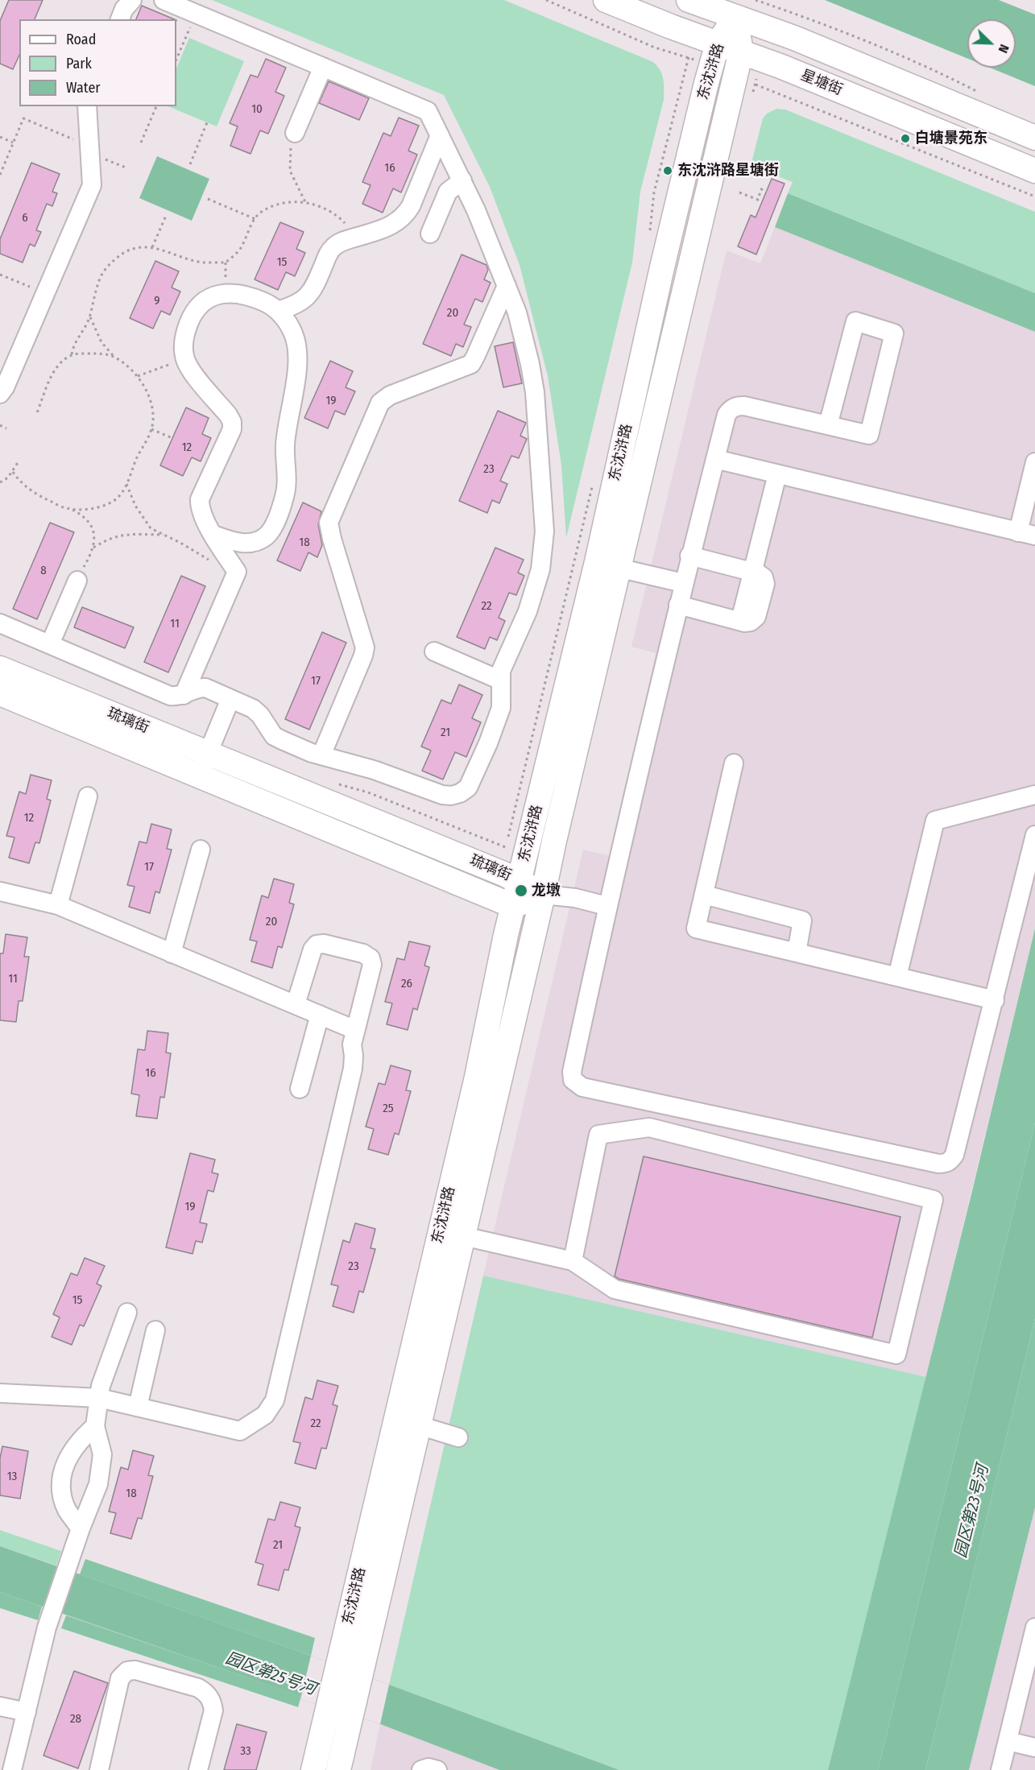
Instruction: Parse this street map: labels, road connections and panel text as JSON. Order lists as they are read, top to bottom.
{
  "streets": {
    "main road": ["东沈浒路", "星塘街", "琉璃街"]
  },
  "crossings": [
    ["东沈浒路", "星塘街"],
    ["东沈浒路", "琉璃街"]
  ],
  "water": ["园区第23号河", "园区第25号河"],
  "places": ["白塘景苑东", "东沈浒路星塘街", "龙墩"],
  "house_numbers": [
    "10",
    "16",
    "6",
    "15",
    "9",
    "20",
    "19",
    "12",
    "23",
    "18",
    "8",
    "22",
    "11",
    "17",
    "21",
    "12",
    "17",
    "20",
    "11",
    "26",
    "16",
    "25",
    "19",
    "23",
    "15",
    "22",
    "13",
    "18",
    "21",
    "28",
    "33"
  ],
  "legend": ["Road", "Park", "Water"],
  "north": "bottom right"
}
